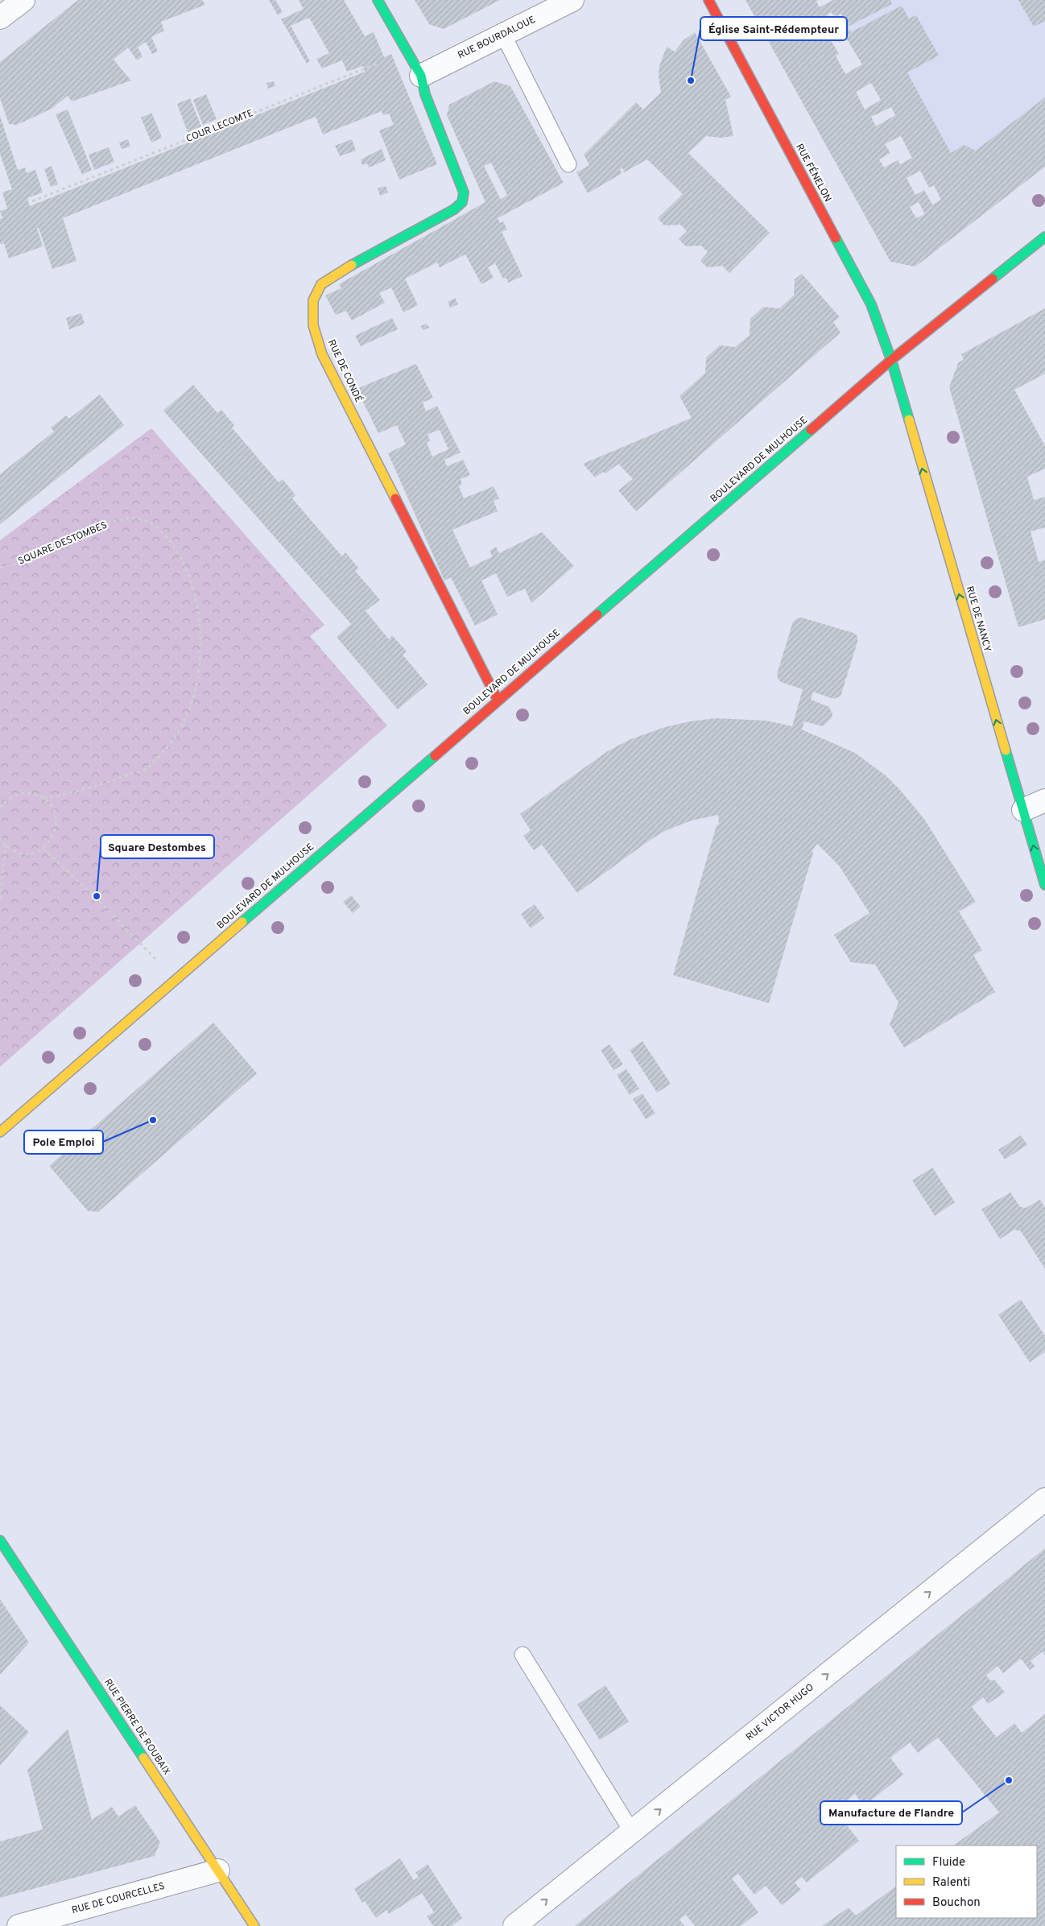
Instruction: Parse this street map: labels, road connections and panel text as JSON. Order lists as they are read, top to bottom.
{
  "streets": {
    "street": [
      "RUE BOURDALOUE",
      "RUE FÉNELON",
      "RUE DE CONDÉ",
      "BOULEVARD DE MULHOUSE",
      "RUE DE NANCY",
      "RUE VICTOR HUGO",
      "RUE PIERRE DE ROUBAIX",
      "RUE DE COURCELLES"
    ],
    "path": ["COUR LECOMTE", "SQUARE DESTOMBES"]
  },
  "crossings": [
    ["RUE BOURDALOUE", "RUE DE CONDÉ"],
    ["COUR LECOMTE", "RUE DE CONDÉ"],
    ["RUE FÉNELON", "BOULEVARD DE MULHOUSE"],
    ["RUE FÉNELON", "RUE DE NANCY"],
    ["RUE DE CONDÉ", "BOULEVARD DE MULHOUSE"],
    ["BOULEVARD DE MULHOUSE", "RUE DE NANCY"],
    ["RUE PIERRE DE ROUBAIX", "RUE DE COURCELLES"]
  ],
  "one_way": ["RUE DE NANCY", "RUE VICTOR HUGO"],
  "places": [
    "Église Saint-Rédempteur",
    "Square Destombes",
    "Pole Emploi",
    "Manufacture de Flandre"
  ],
  "legend": ["Fluide", "Ralenti", "Bouchon"]
}
